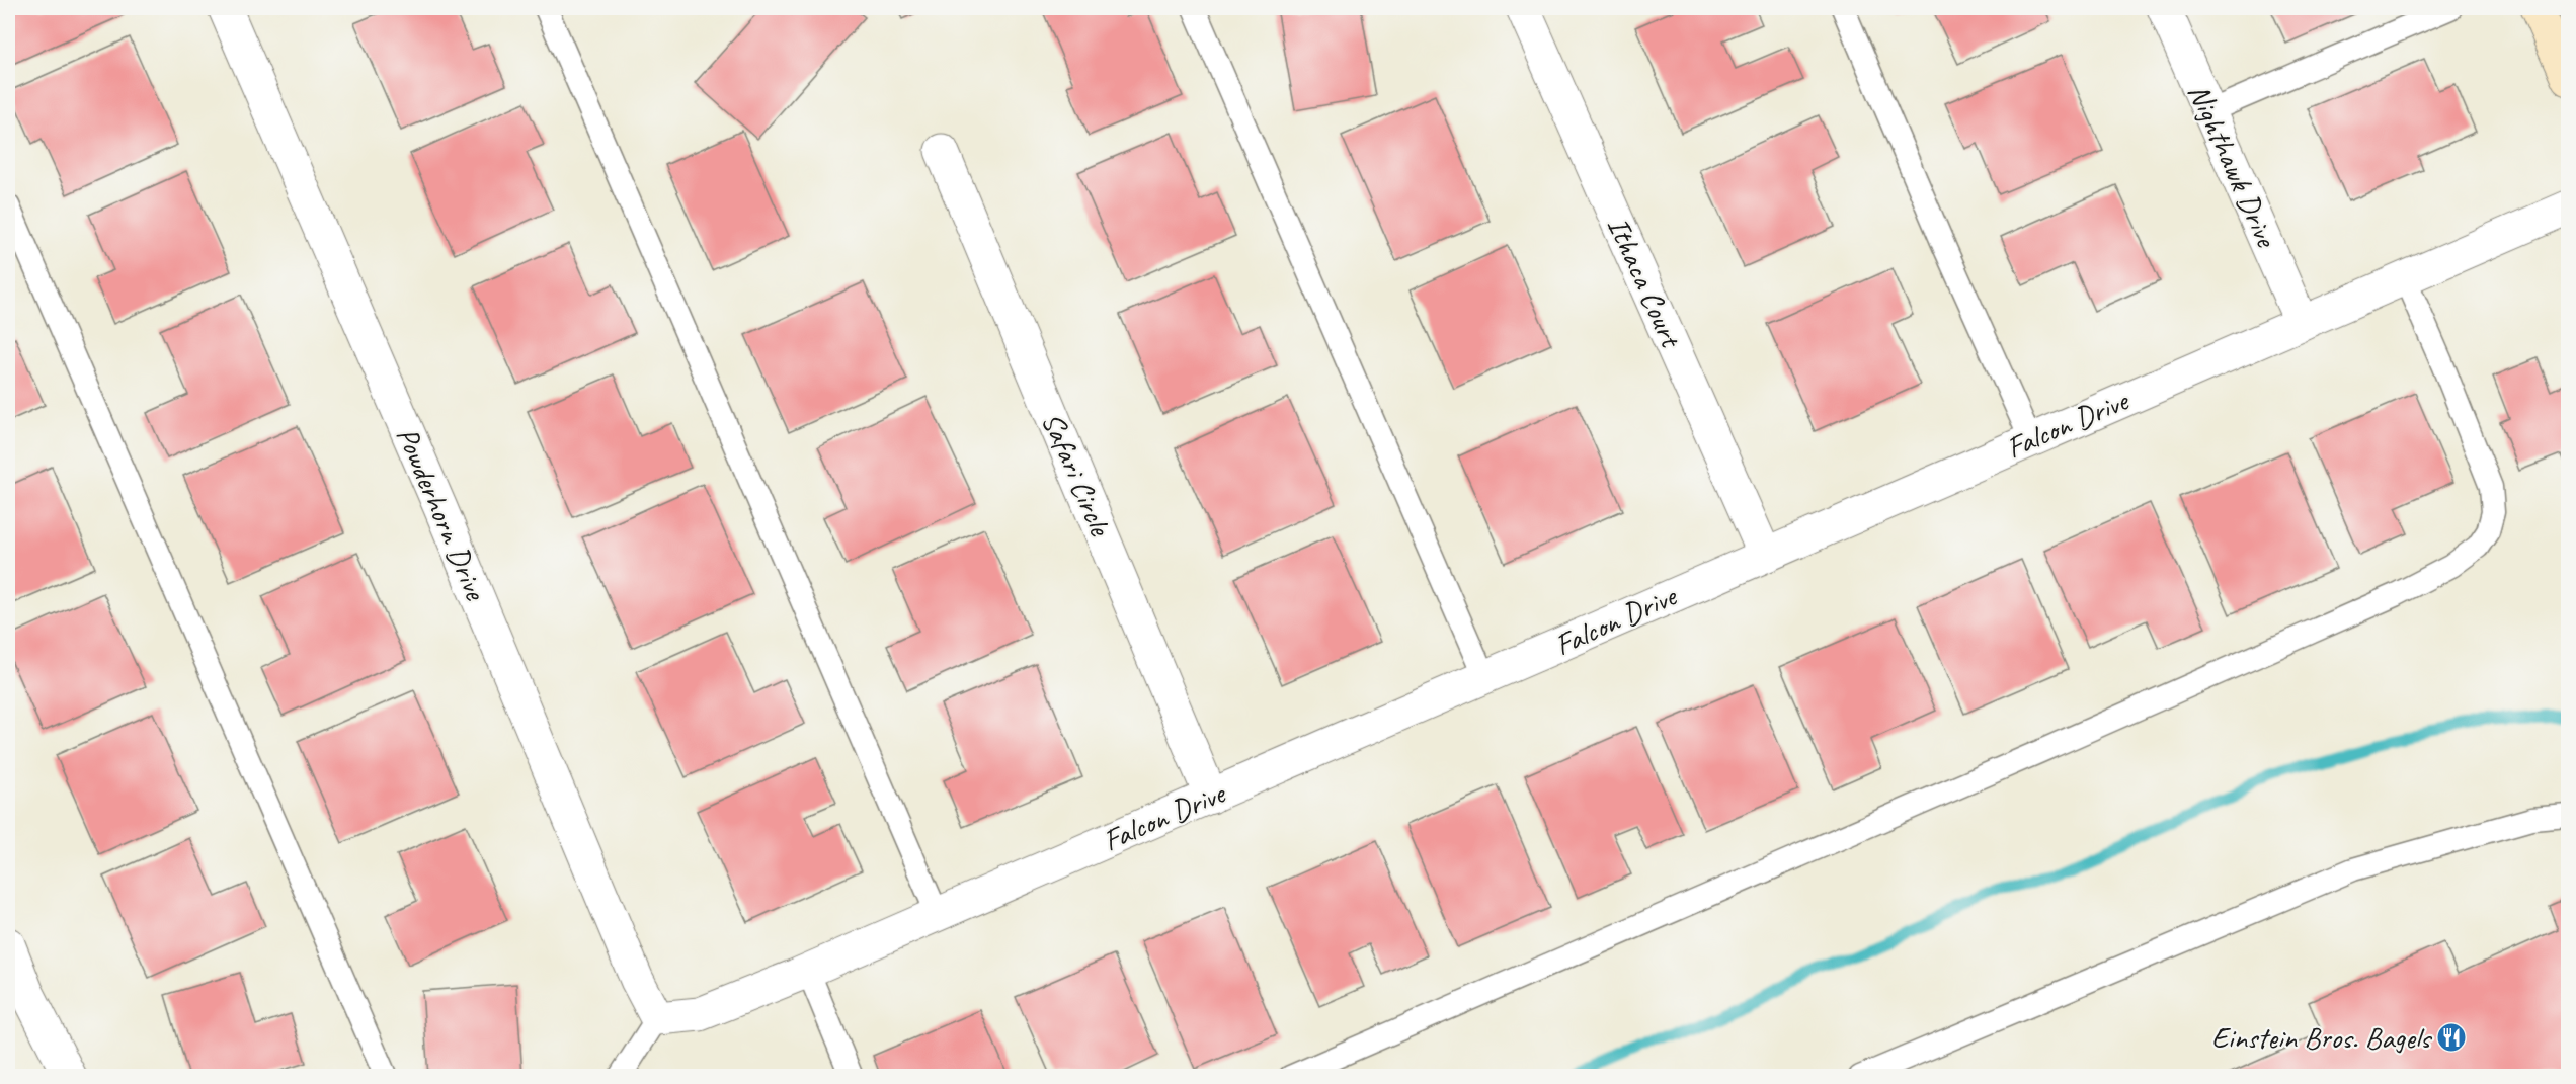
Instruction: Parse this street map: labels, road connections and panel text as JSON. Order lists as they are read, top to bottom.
{
  "streets": {
    "street": [
      "Nighthawk Drive",
      "Ithaca Court",
      "Falcon Drive",
      "Safari Circle",
      "Powderhorn Drive"
    ]
  },
  "crossings": [
    ["Nighthawk Drive", "Falcon Drive"],
    ["Ithaca Court", "Falcon Drive"],
    ["Falcon Drive", "Safari Circle"],
    ["Falcon Drive", "Powderhorn Drive"]
  ],
  "places": {
    "restaurant": ["Einstein Bros. Bagels"]
  }
}
